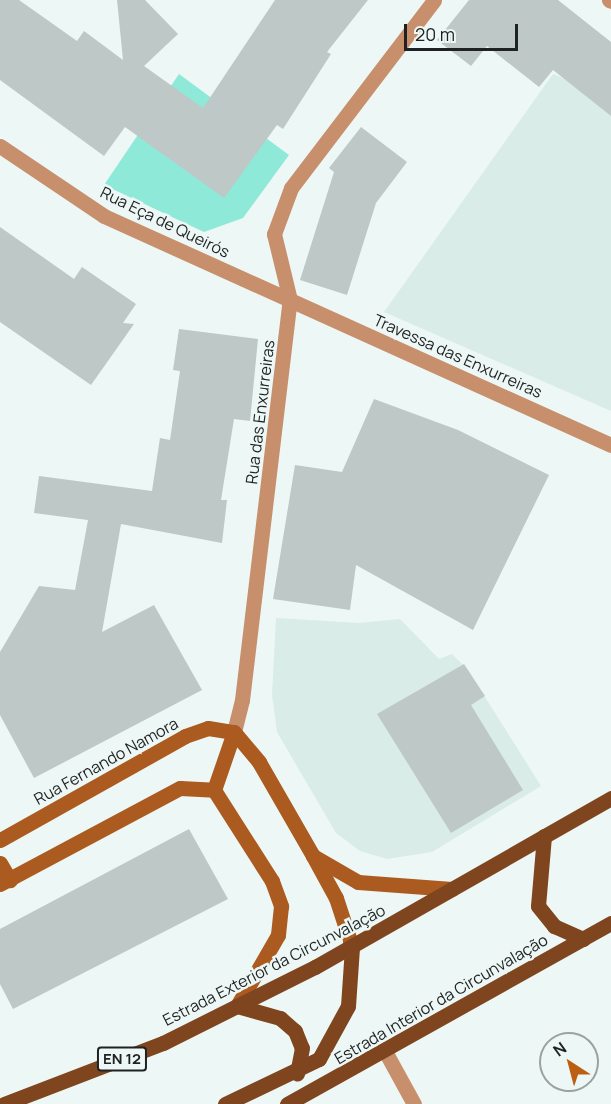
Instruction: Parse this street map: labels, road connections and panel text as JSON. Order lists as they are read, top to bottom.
{
  "streets": {
    "main road": [
      "Rua Fernando Namora",
      "Estrada Exterior da Circunvalação",
      "Estrada Interior da Circunvalação",
      "EN 12"
    ],
    "street": ["Rua Eça de Queirós", "Travessa das Enxurreiras", "Rua das Enxurreiras"]
  },
  "crossings": [
    ["Rua Eça de Queirós", "Travessa das Enxurreiras"],
    ["Rua Eça de Queirós", "Rua das Enxurreiras"],
    ["Travessa das Enxurreiras", "Rua das Enxurreiras"],
    ["Rua das Enxurreiras", "Rua Fernando Namora"]
  ],
  "scale_bar": "20 m",
  "north": "top left"
}
